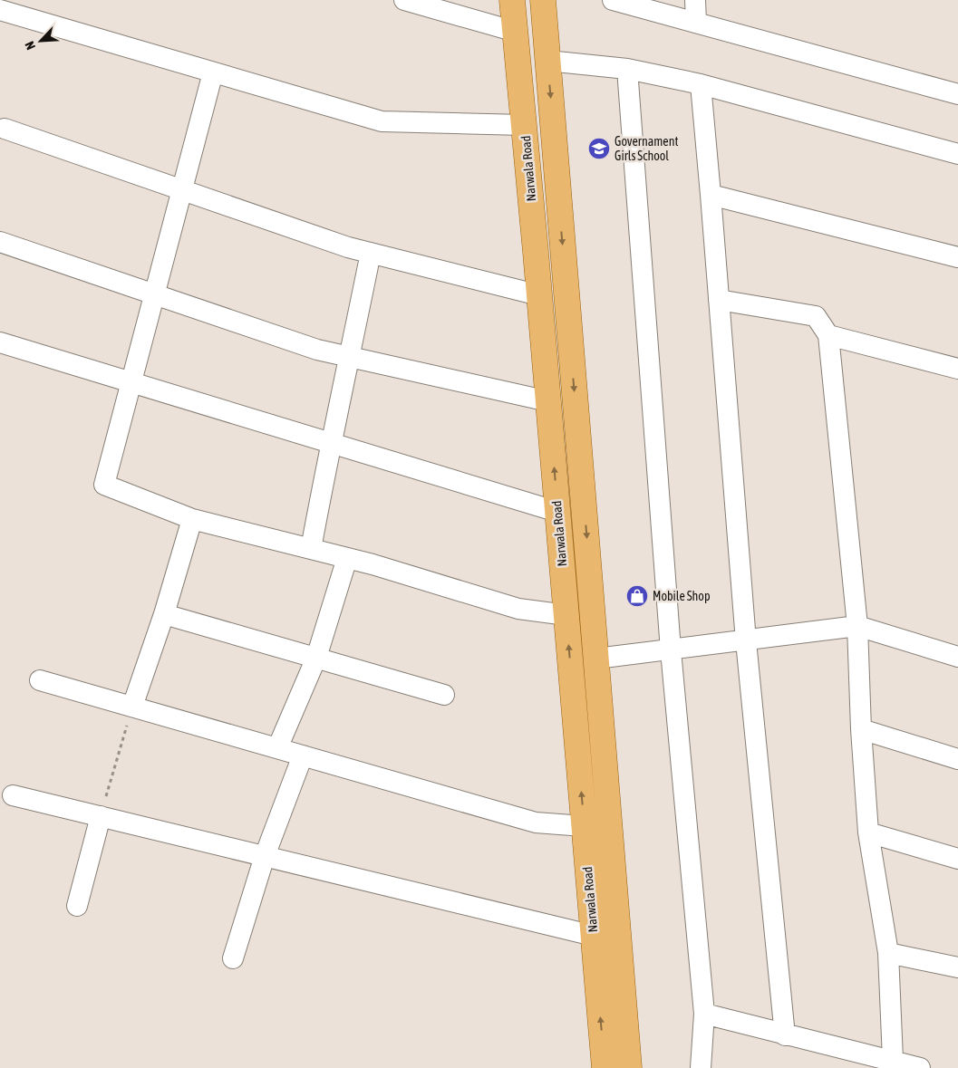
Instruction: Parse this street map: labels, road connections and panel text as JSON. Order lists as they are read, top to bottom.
{
  "streets": {
    "main road": ["Narwala Road"]
  },
  "places": {
    "school or university": ["Governament Girls School"],
    "shop": ["Mobile Shop"]
  },
  "north": "bottom left"
}
